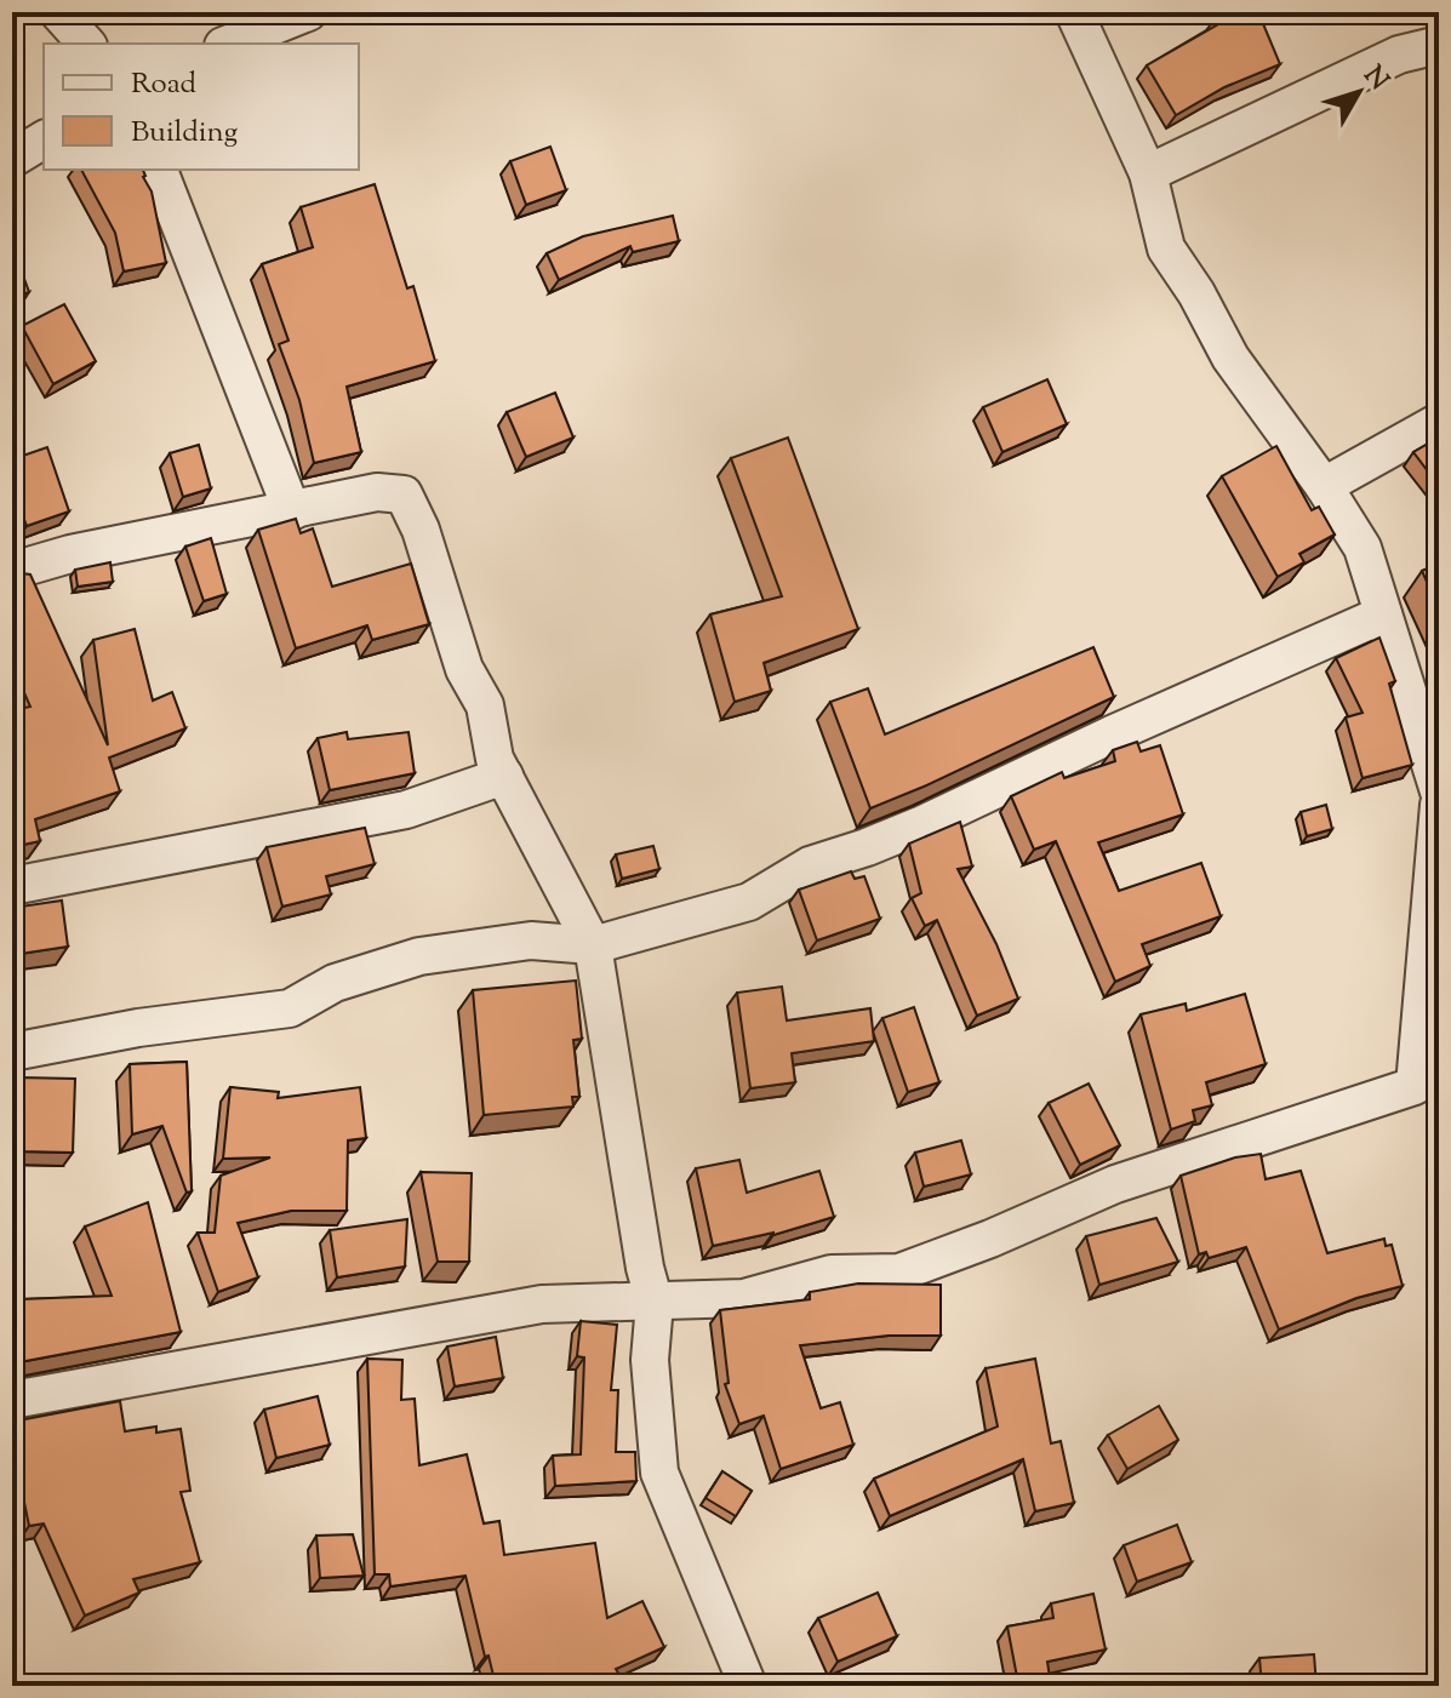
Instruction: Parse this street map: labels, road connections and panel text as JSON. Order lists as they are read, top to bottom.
{
  "legend": ["Road", "Building"],
  "north": "top right"
}
